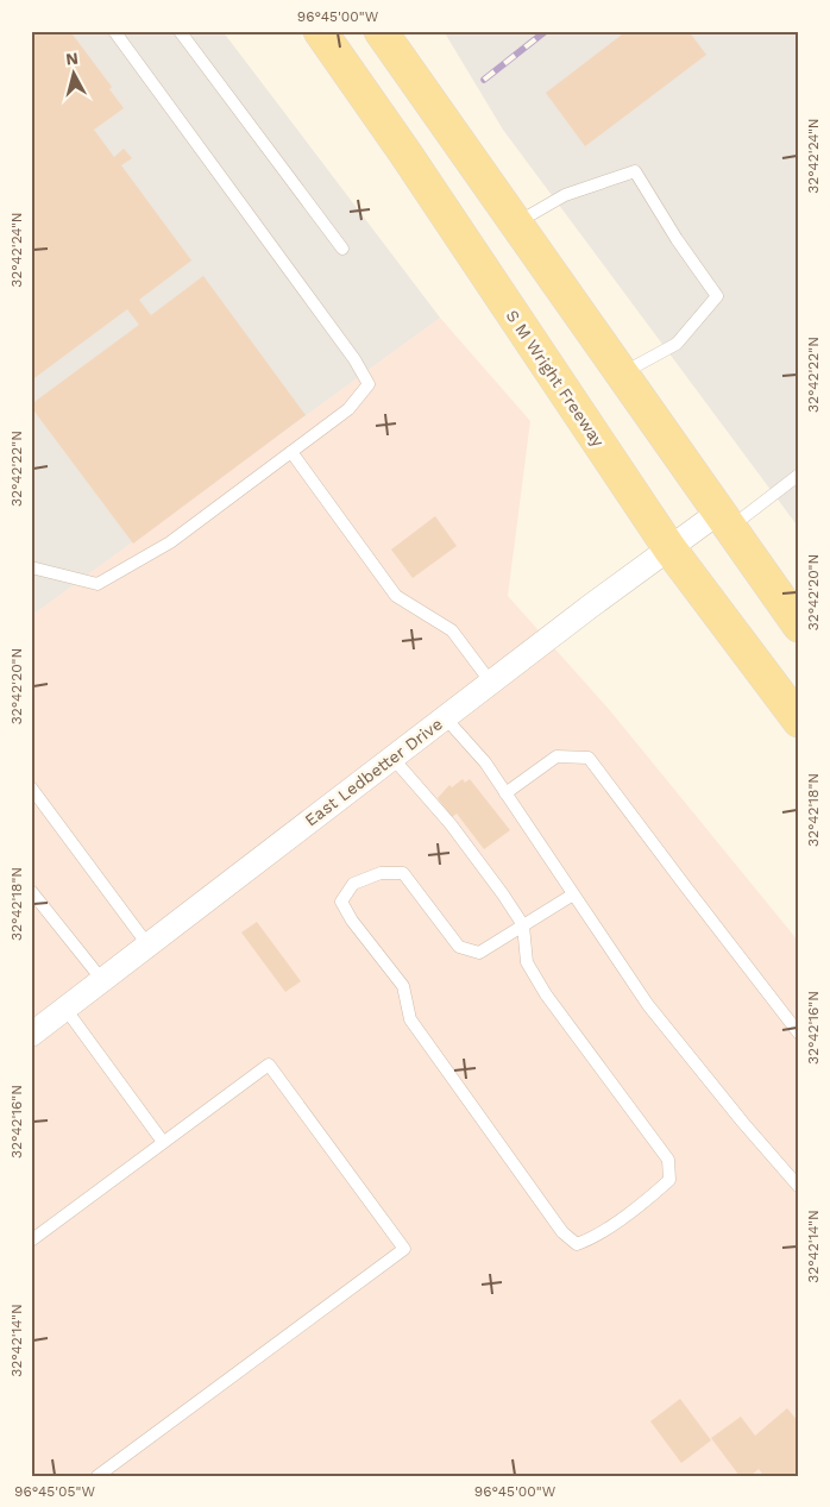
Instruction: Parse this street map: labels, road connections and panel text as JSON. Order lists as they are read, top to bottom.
{
  "streets": {
    "main road": ["S M Wright Freeway"],
    "street": ["East Ledbetter Drive"]
  },
  "crossings": [
    ["S M Wright Freeway", "East Ledbetter Drive"]
  ],
  "north": "top",
  "coordinates": [
    "96°45'00\"W",
    "32°42'24\"N",
    "32°42'22\"N",
    "32°42'20\"N",
    "32°42'18\"N",
    "32°42'16\"N",
    "32°42'14\"N",
    "96°45'05\"W"
  ]
}
